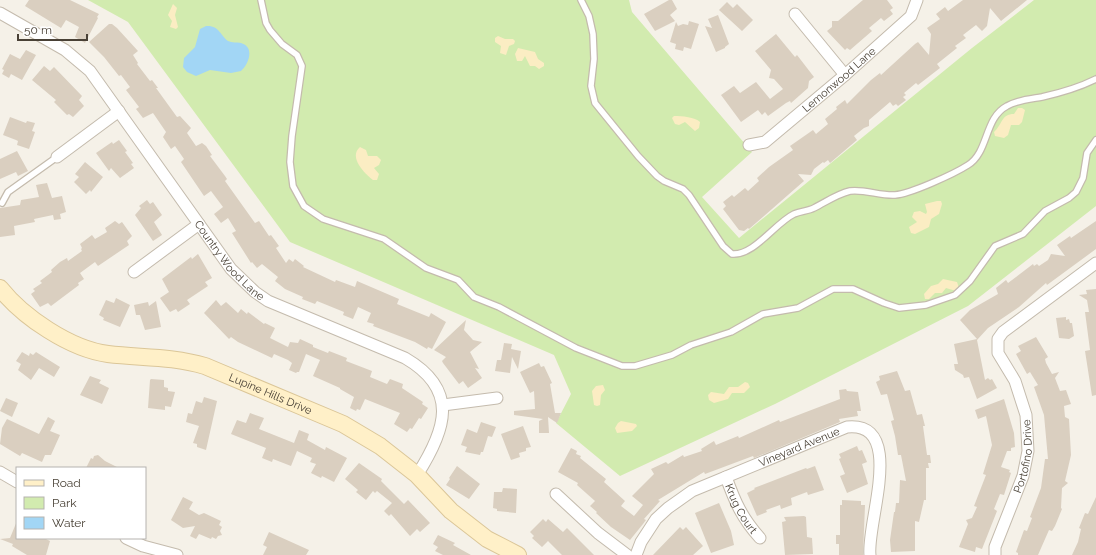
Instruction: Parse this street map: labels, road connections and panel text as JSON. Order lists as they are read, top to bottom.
{
  "streets": {
    "street": [
      "Lemonwood Lane",
      "Country Wood Lane",
      "Lupine Hills Drive",
      "Vineyard Avenue",
      "Portofino Drive",
      "Krug Court"
    ]
  },
  "crossings": [
    ["Country Wood Lane", "Lupine Hills Drive"],
    ["Vineyard Avenue", "Krug Court"]
  ],
  "legend": ["Road", "Park", "Water"],
  "scale_bar": "50 m"
}
